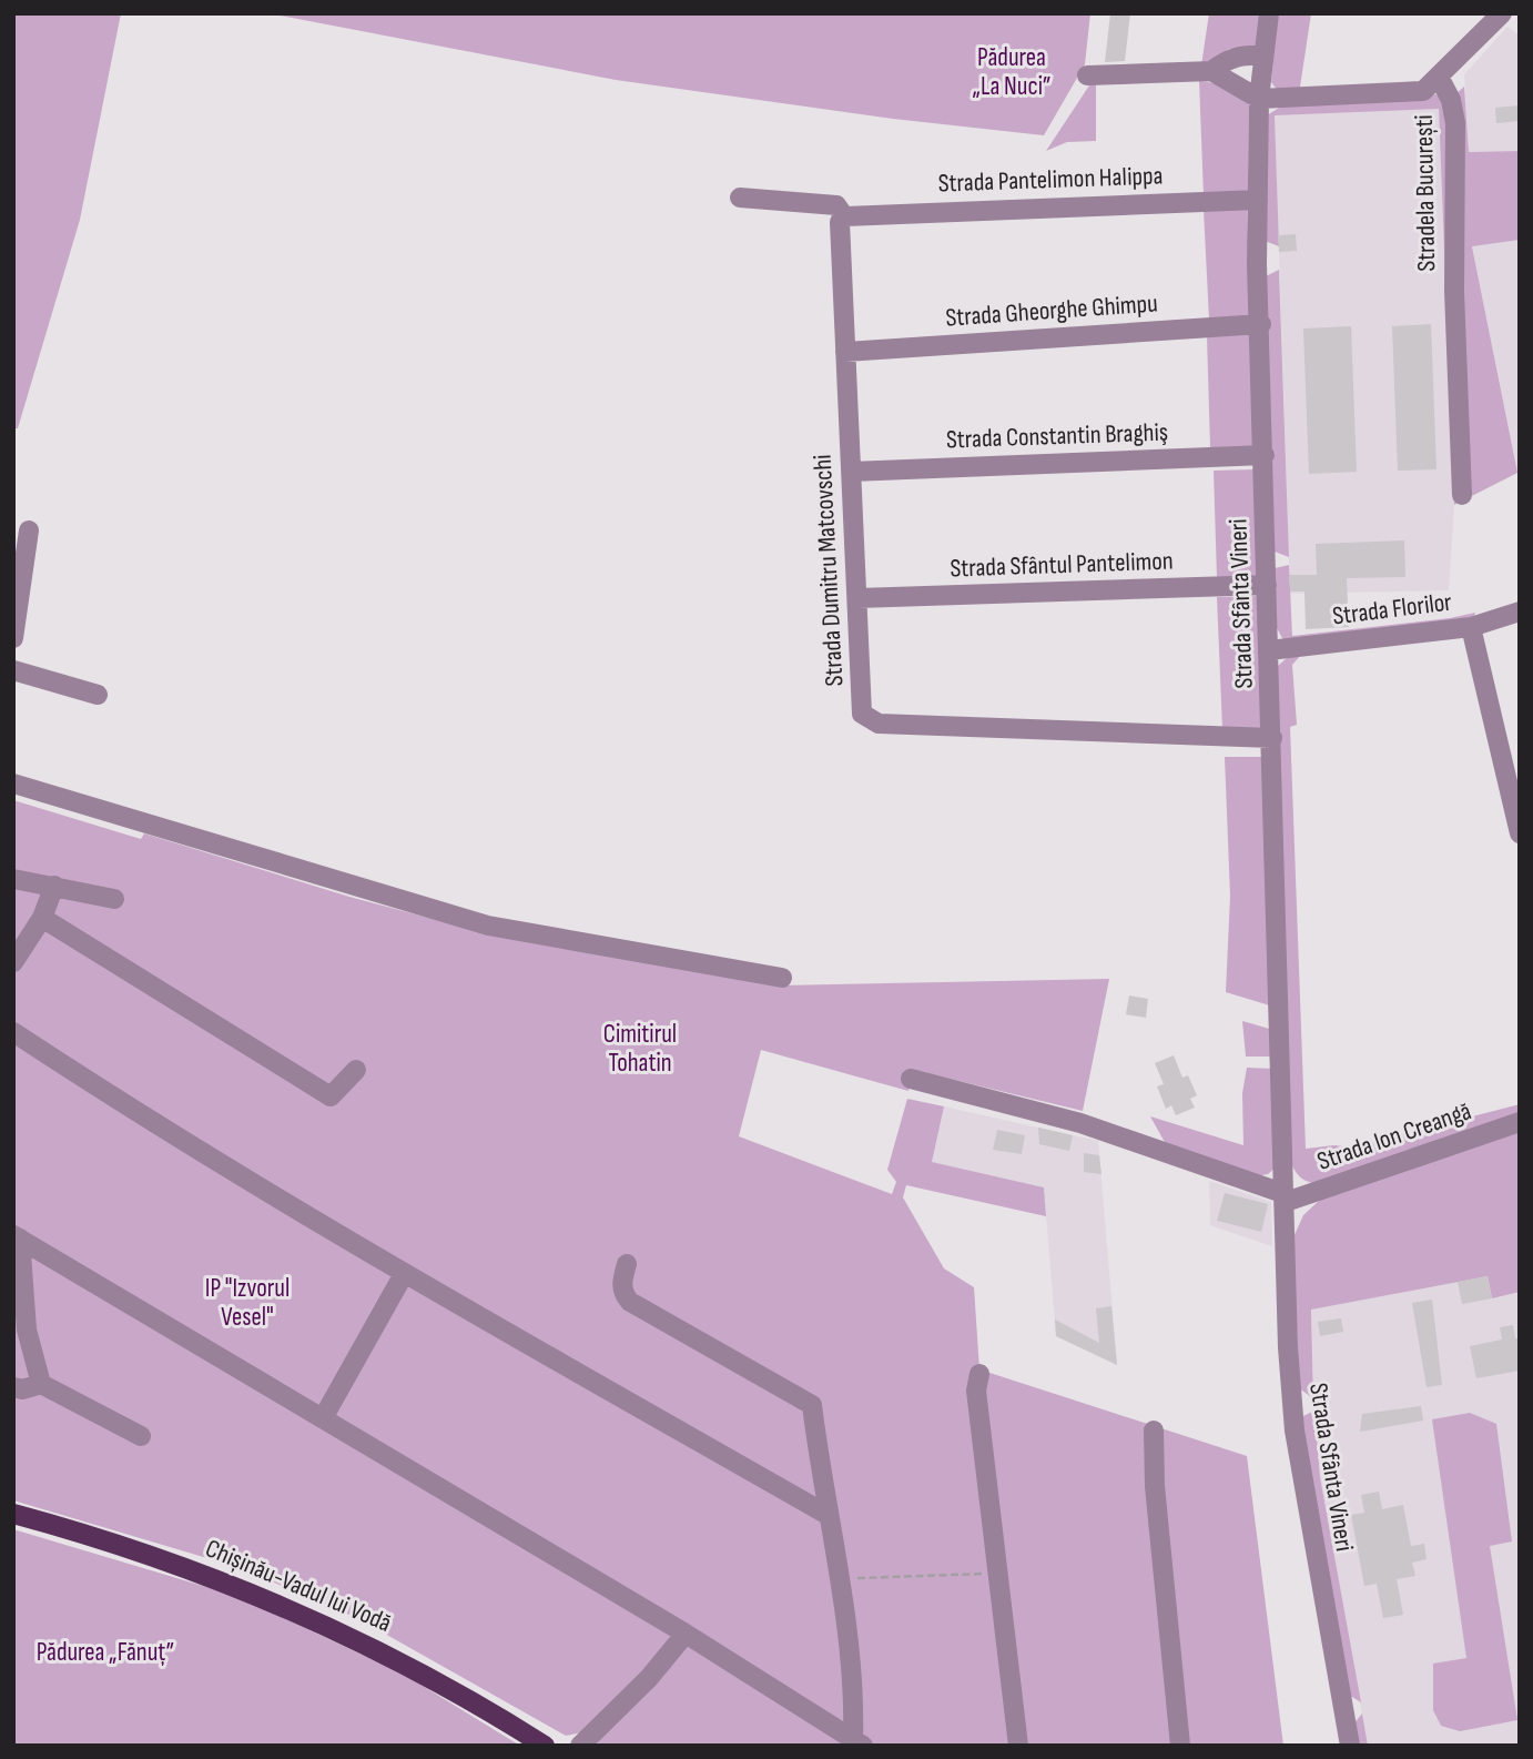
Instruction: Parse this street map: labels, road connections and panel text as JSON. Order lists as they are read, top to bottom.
{
  "streets": {
    "main road": ["Chișinău-Vadul lui Vodă"],
    "street": [
      "Strada Pantelimon Halippa",
      "Stradela București",
      "Strada Gheorghe Ghimpu",
      "Strada Constantin Braghiş",
      "Strada Sfântul Pantelimon",
      "Strada Dumitru Matcovschi",
      "Strada Sfânta Vineri",
      "Strada Florilor",
      "Strada Ion Creangă"
    ]
  },
  "crossings": [
    ["Strada Pantelimon Halippa", "Strada Dumitru Matcovschi"],
    ["Strada Pantelimon Halippa", "Strada Sfânta Vineri"],
    ["Stradela București", "Strada Sfânta Vineri"],
    ["Strada Gheorghe Ghimpu", "Strada Dumitru Matcovschi"],
    ["Strada Gheorghe Ghimpu", "Strada Sfânta Vineri"],
    ["Strada Constantin Braghiş", "Strada Dumitru Matcovschi"],
    ["Strada Constantin Braghiş", "Strada Sfânta Vineri"],
    ["Strada Sfântul Pantelimon", "Strada Dumitru Matcovschi"],
    ["Strada Sfântul Pantelimon", "Strada Sfânta Vineri"],
    ["Strada Dumitru Matcovschi", "Strada Sfânta Vineri"],
    ["Strada Sfânta Vineri", "Strada Florilor"],
    ["Strada Sfânta Vineri", "Strada Ion Creangă"]
  ],
  "parks": [
    "Pădurea „La Nuci”",
    "Cimitirul Tohatin",
    "IP \"Izvorul Vesel\"",
    "Pădurea „Fănuț”"
  ]
}
